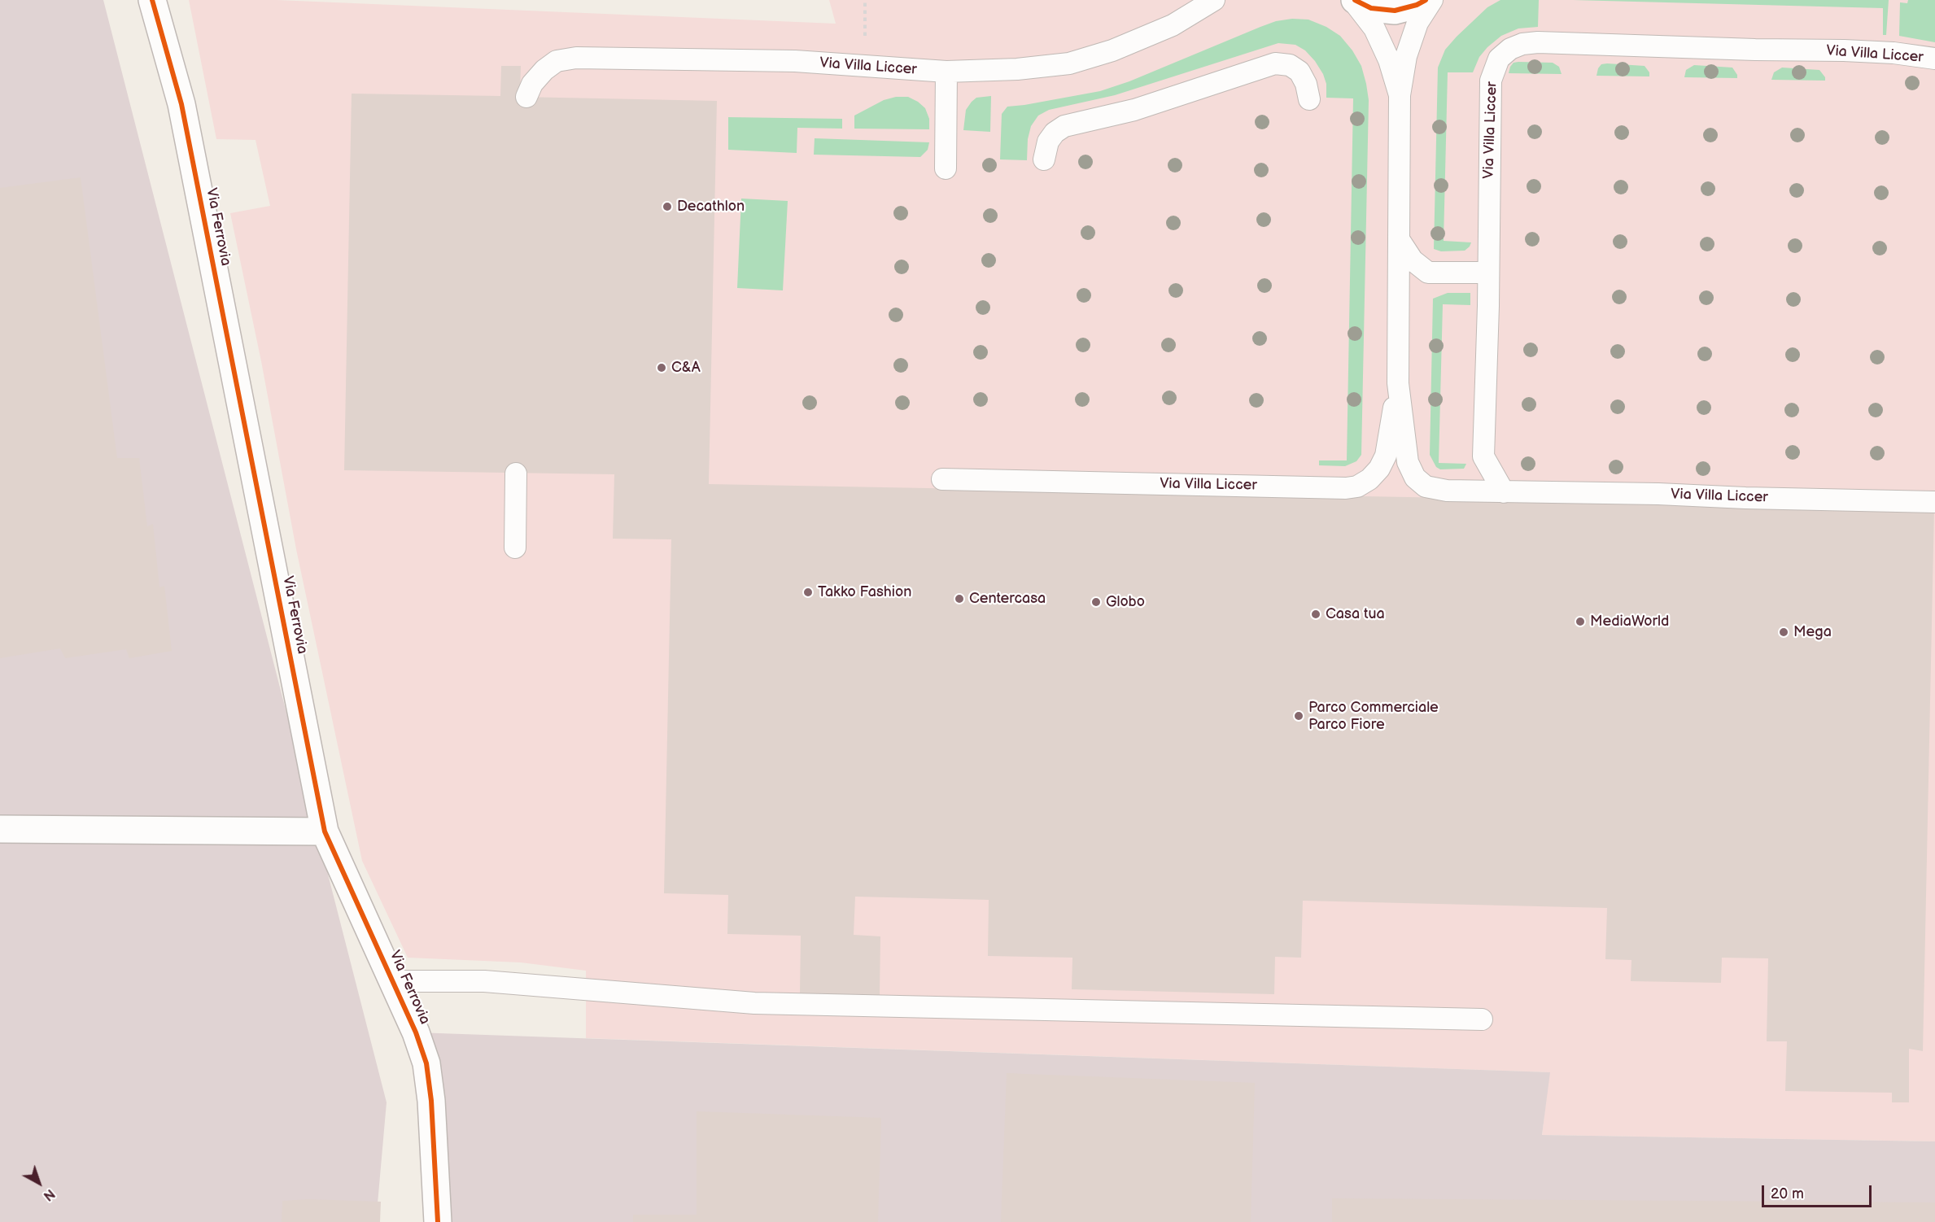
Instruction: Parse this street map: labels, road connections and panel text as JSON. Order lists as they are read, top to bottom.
{
  "streets": {
    "street": ["Via Ferrovia"],
    "lane": ["Via Villa Liccer"]
  },
  "places": [
    "Decathlon",
    "C&A",
    "Takko Fashion",
    "Centercasa",
    "Globo",
    "Casa tua",
    "MediaWorld",
    "Mega",
    "Parco Commerciale Parco Fiore"
  ],
  "scale_bar": "20 m",
  "north": "bottom right"
}
